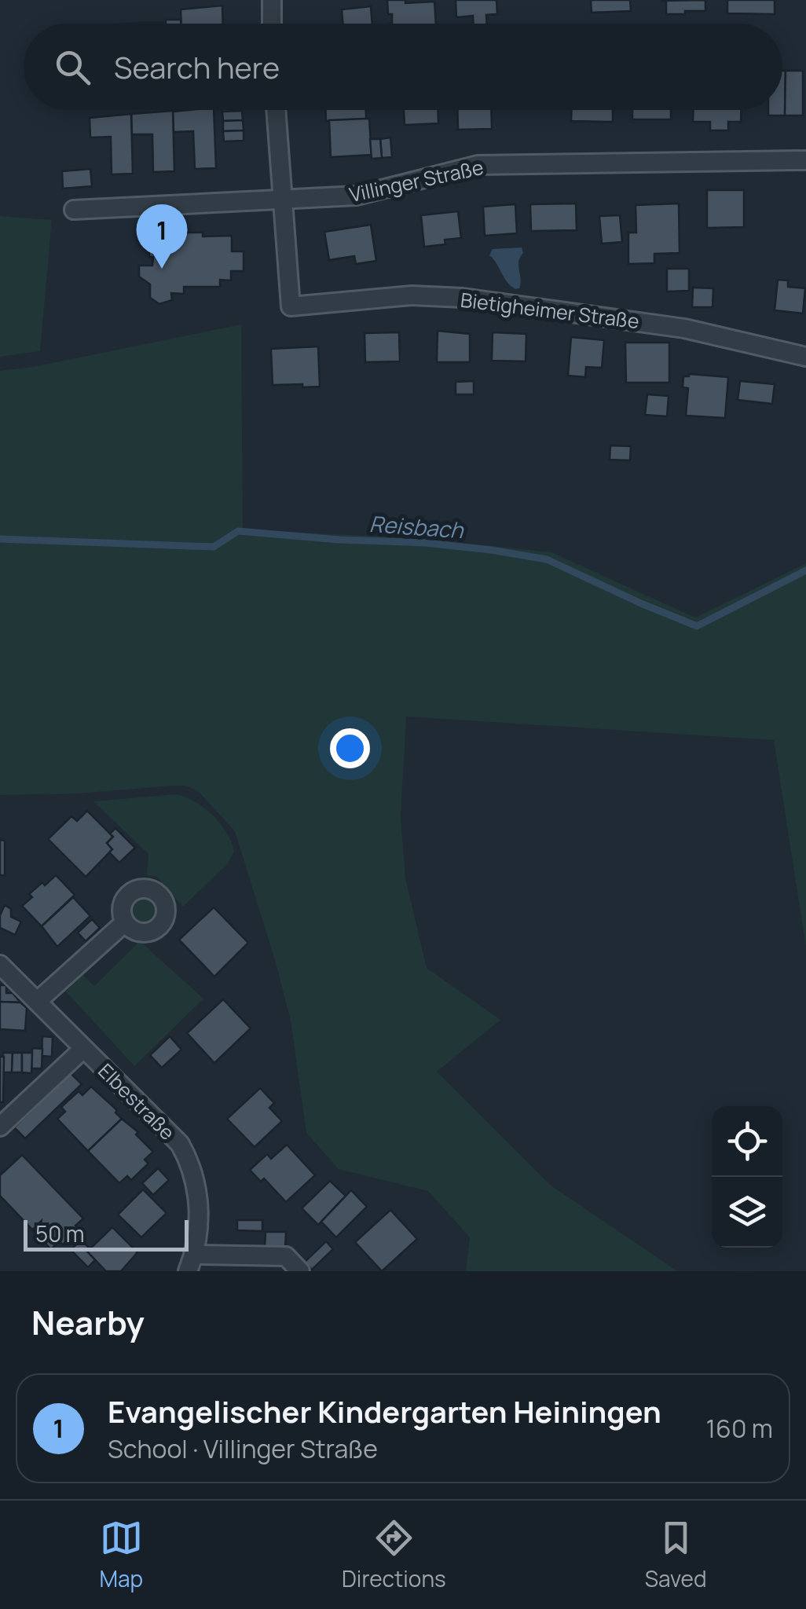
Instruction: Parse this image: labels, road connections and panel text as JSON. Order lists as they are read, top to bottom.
{
  "streets": {
    "street": ["Villinger Straße", "Bietigheimer Straße", "Elbestraße"]
  },
  "crossings": [
    ["Villinger Straße", "Bietigheimer Straße"]
  ],
  "water": ["Reisbach"],
  "scale_bar": "50 m",
  "page": {
    "search": "Search here",
    "pins": "1",
    "scale": "50 m",
    "heading": "Nearby",
    "list": [
      {
        "mark": "1",
        "name": "Evangelischer Kindergarten Heiningen",
        "note": "School · Villinger Straße",
        "value": "160 m"
      }
    ],
    "nav": ["Map", "Directions", "Saved"]
  }
}
